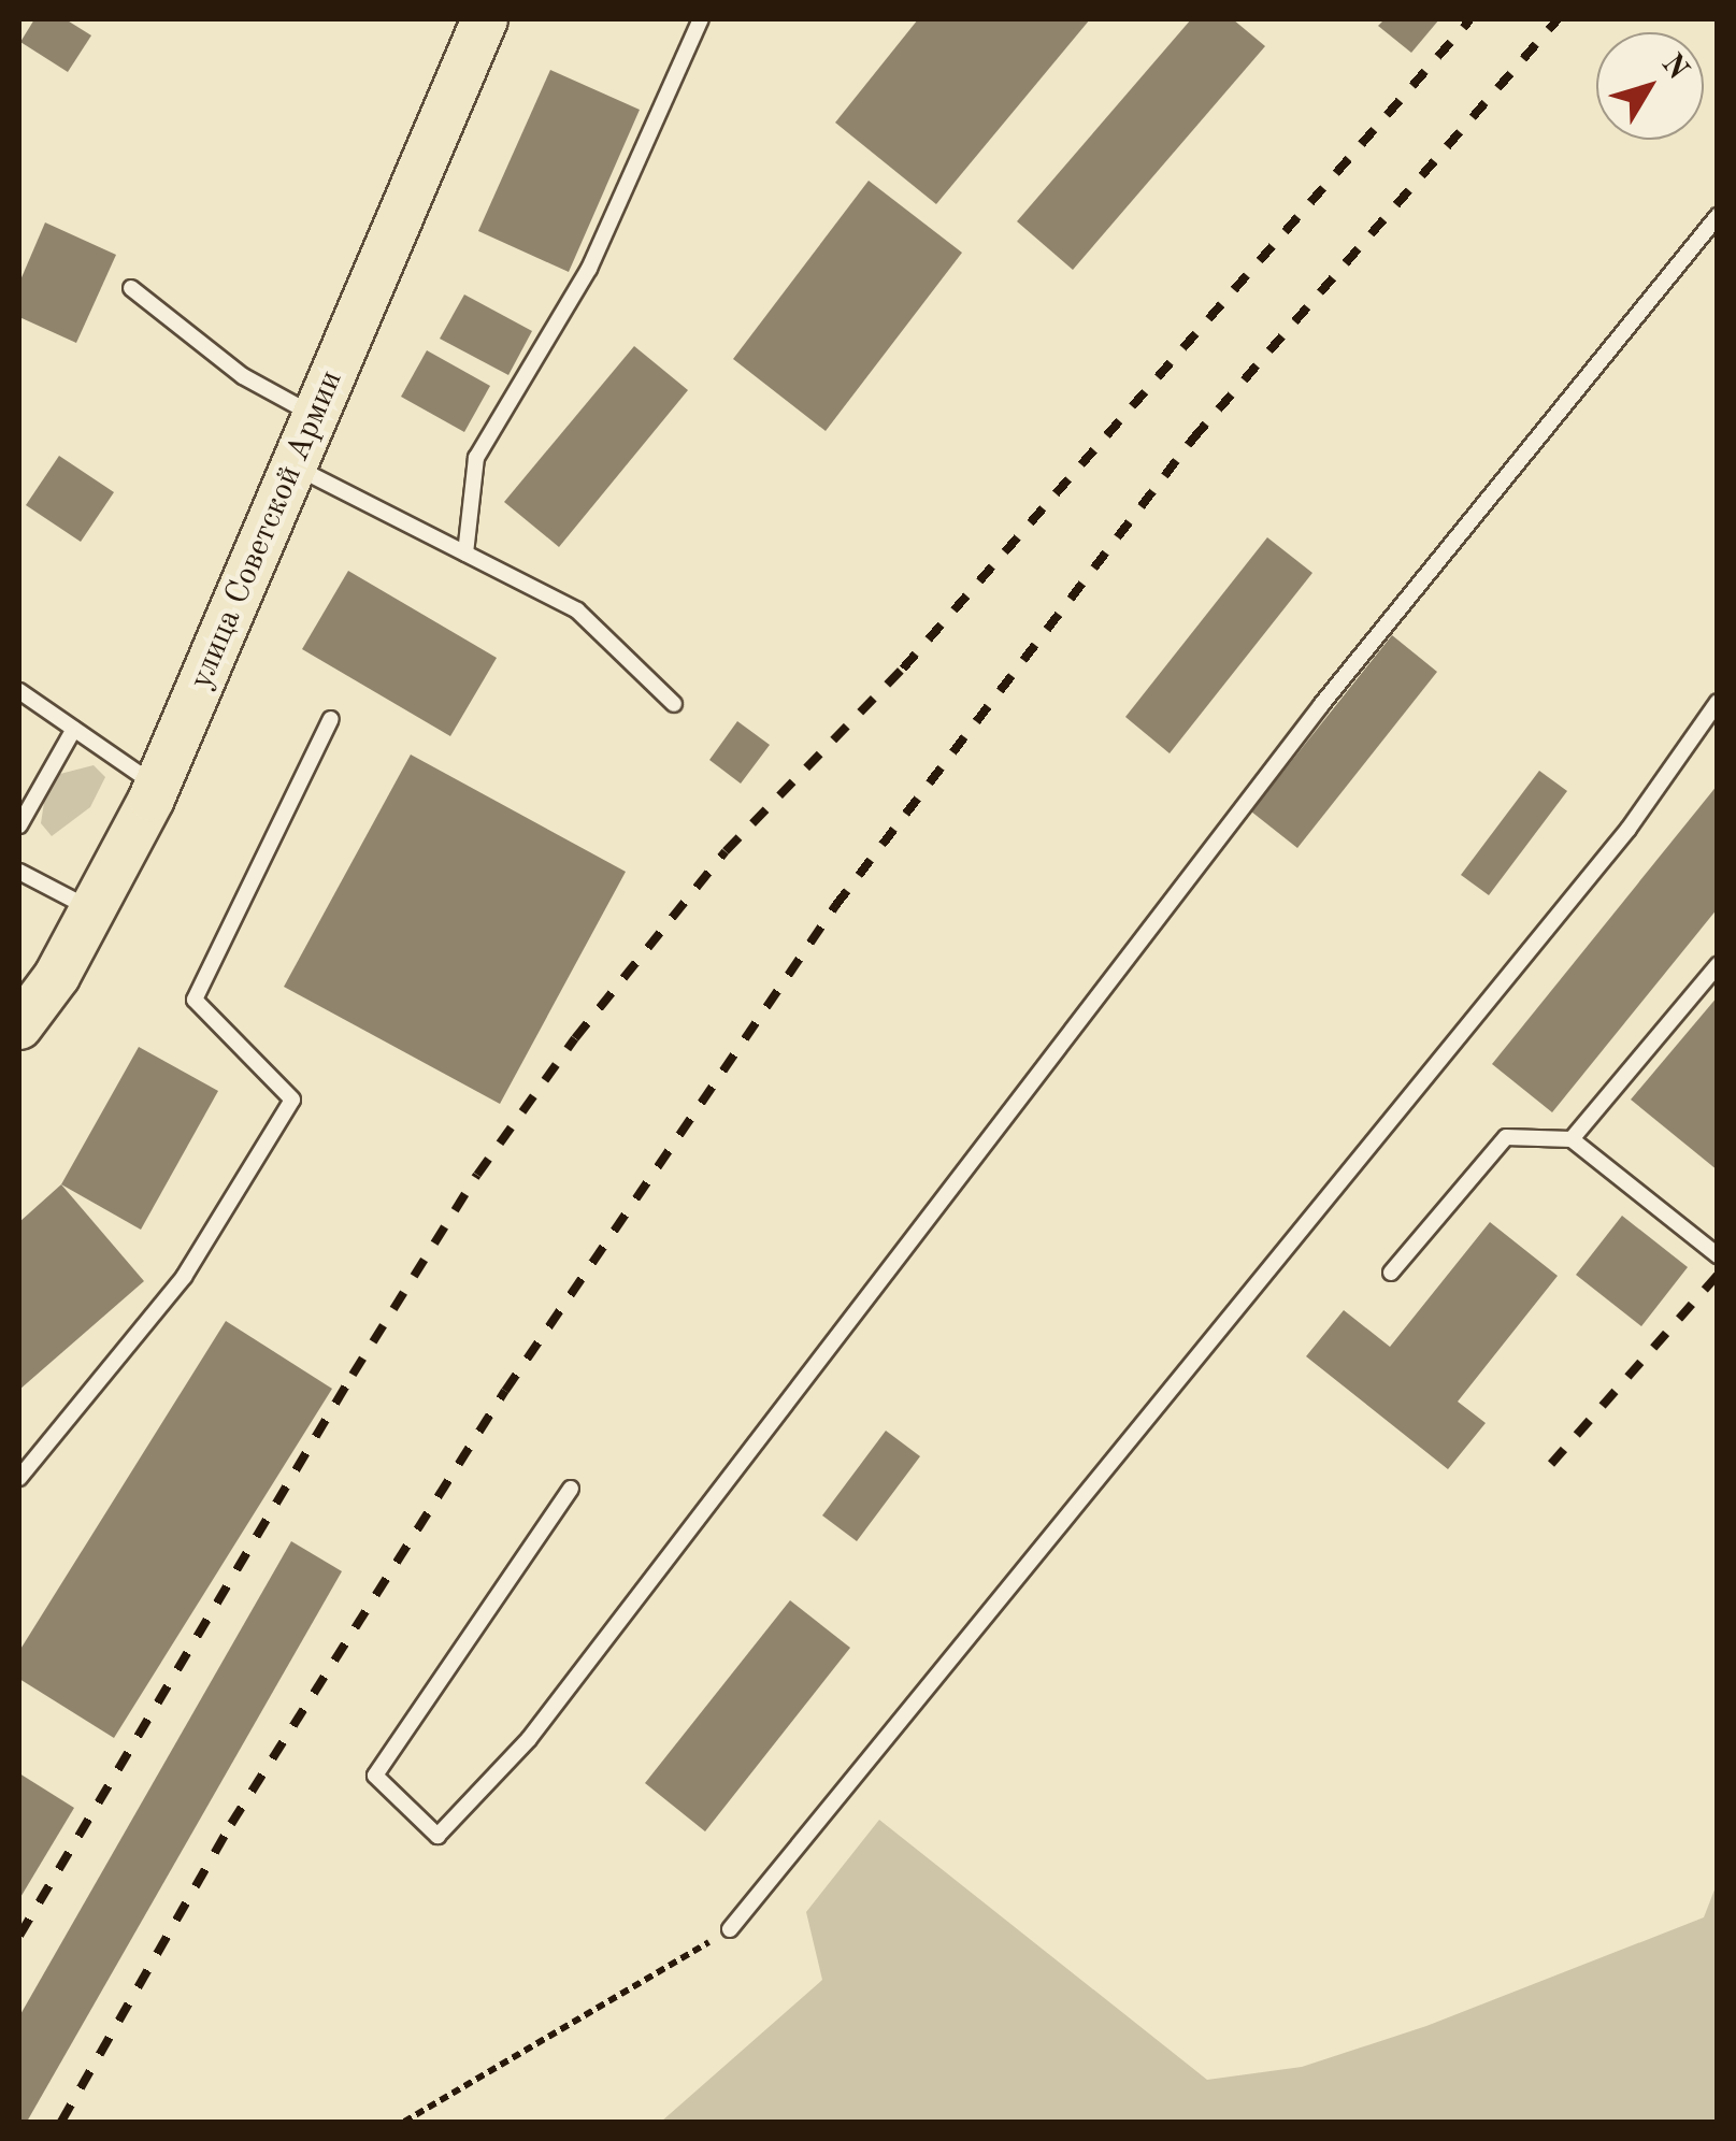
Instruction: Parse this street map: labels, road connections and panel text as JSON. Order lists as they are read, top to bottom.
{
  "streets": {
    "main road": ["улица Советской Армии"]
  },
  "north": "top right"
}
